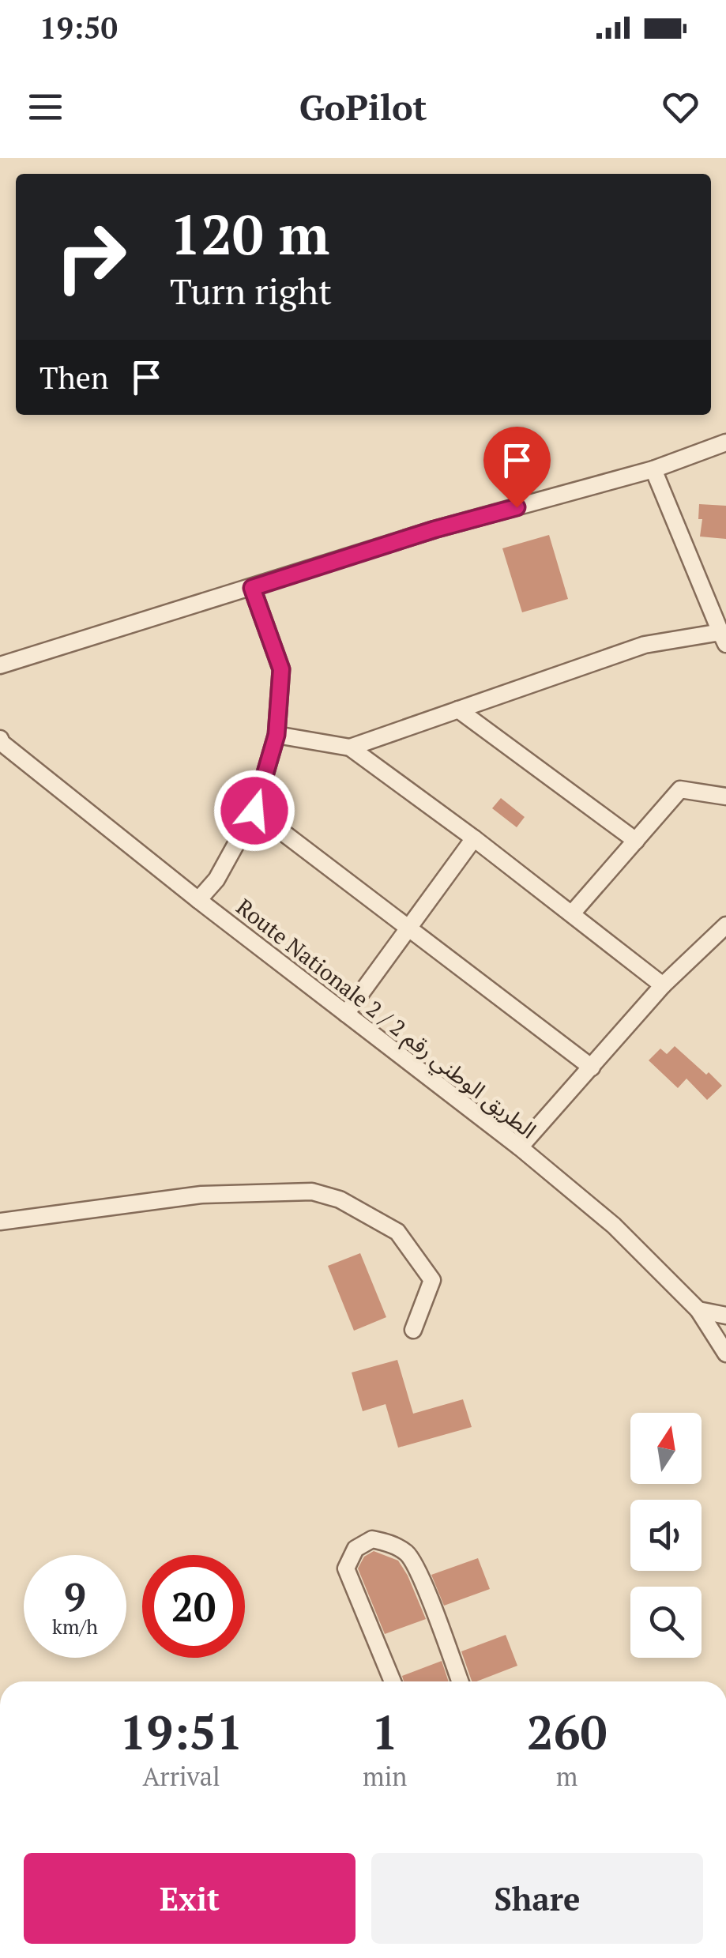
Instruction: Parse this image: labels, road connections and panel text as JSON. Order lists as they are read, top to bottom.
{
  "streets": {
    "street": ["Route Nationale 2 / الطريق الوطني رقم 2"]
  },
  "north": "top",
  "page": {
    "status": "19:50",
    "header": "GoPilot",
    "turn": ["120 m", "Turn right"],
    "then": "Then",
    "speed": "9 km/h",
    "limit": "20",
    "eta": [
      "19:51",
      "Arrival",
      "1",
      "min",
      "260",
      "m"
    ],
    "buttons": ["Exit", "Share"]
  }
}
